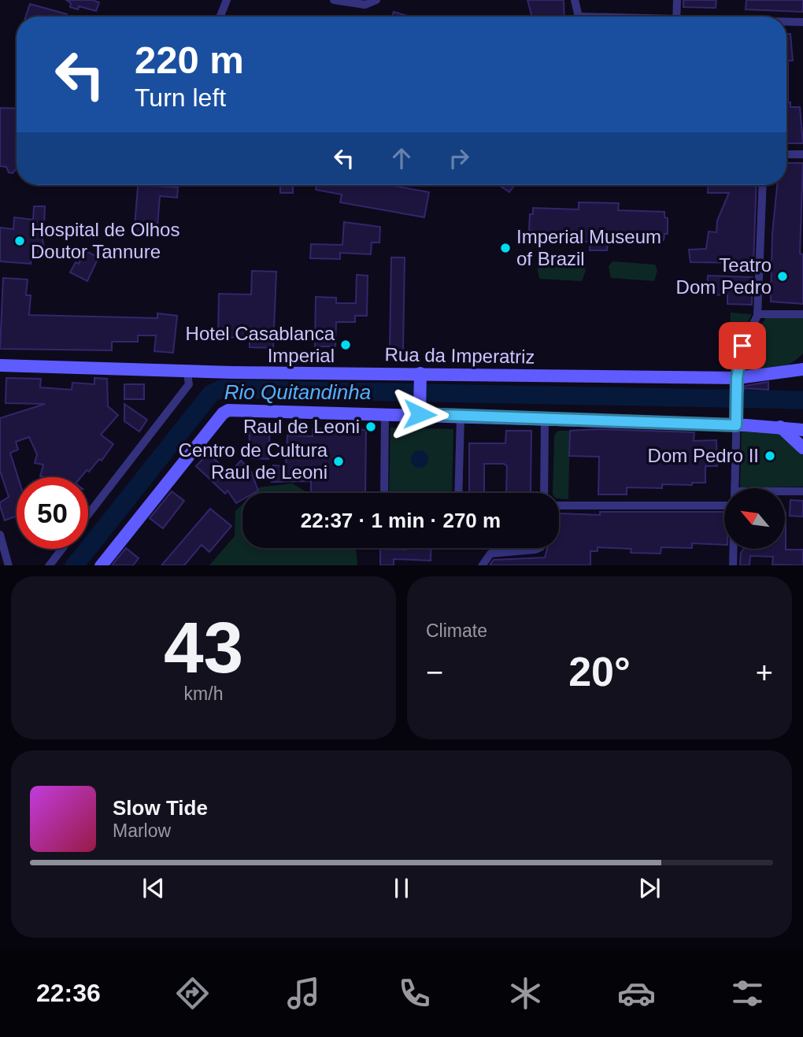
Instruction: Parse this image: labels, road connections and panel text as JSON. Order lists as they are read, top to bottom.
{
  "streets": {
    "main road": ["Rua da Imperatriz"]
  },
  "water": ["Rio Quitandinha"],
  "places": [
    "Hospital de Olhos Doutor Tannure",
    "Imperial Museum of Brazil",
    "Teatro Dom Pedro",
    "Hotel Casablanca Imperial",
    "Raul de Leoni",
    "Dom Pedro II",
    "Centro de Cultura Raul de Leoni"
  ],
  "north": "top left",
  "page": {
    "turn": ["220 m", "Turn left"],
    "limit": "50",
    "trip": "22:37 · 1 min · 270 m",
    "tile": [
      ["43", "km/h"],
      "Climate"
    ],
    "heat": ["−", "20°", "+"],
    "song": ["Slow Tide", "Marlow"],
    "tabs": "22:36"
  }
}
